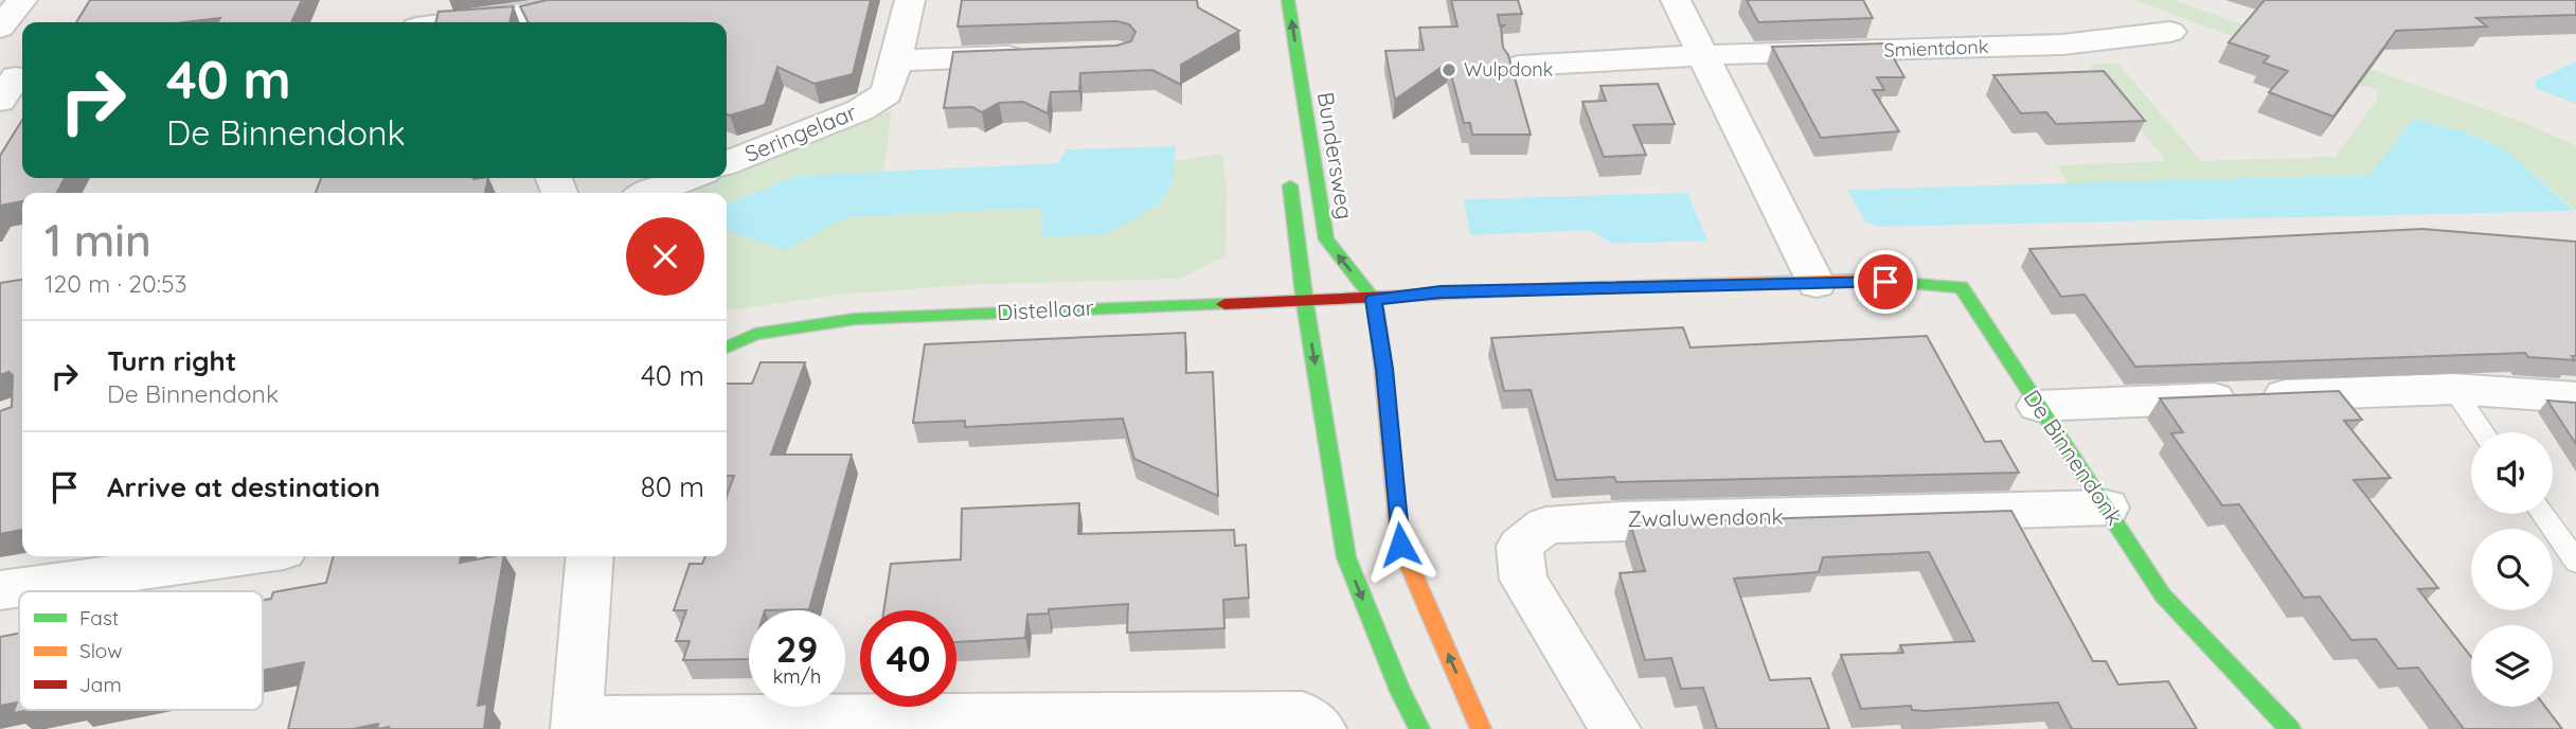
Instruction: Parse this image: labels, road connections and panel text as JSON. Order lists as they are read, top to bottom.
{
  "streets": {
    "street": [
      "Smientdonk",
      "Seringelaar",
      "Bundersweg",
      "Distellaar",
      "De Binnendonk",
      "Zwaluwendonk"
    ]
  },
  "crossings": [
    ["Bundersweg", "Distellaar"],
    ["Bundersweg", "De Binnendonk"],
    ["Distellaar", "De Binnendonk"],
    ["De Binnendonk", "Zwaluwendonk"]
  ],
  "places": ["Wulpdonk"],
  "legend": ["Fast", "Slow", "Jam"],
  "page": {
    "turn": ["40 m", "De Binnendonk"],
    "heading": ["1 min", "120 m · 20:53"],
    "list": [
      {
        "name": "Turn right",
        "note": "De Binnendonk",
        "value": "40 m"
      },
      {
        "name": "Arrive at destination",
        "value": "80 m"
      }
    ],
    "speed": "29 km/h",
    "limit": "40"
  }
}
